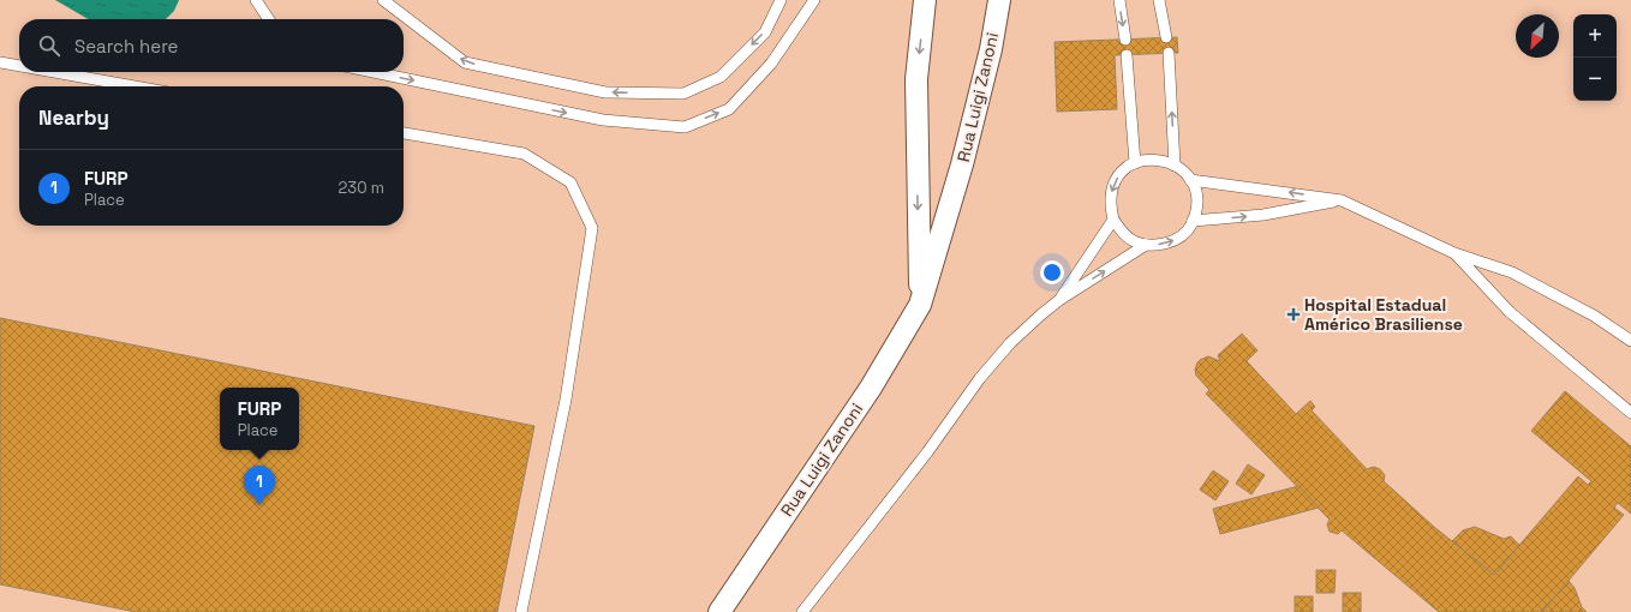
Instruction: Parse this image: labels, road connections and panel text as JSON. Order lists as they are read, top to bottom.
{
  "streets": {
    "street": ["Rua Luigi Zanoni"]
  },
  "places": {
    "health": ["Hospital Estadual Américo Brasiliense"]
  },
  "north": "bottom left",
  "page": {
    "map_buttons": ["+", "−"],
    "search": "Search here",
    "heading": "Nearby",
    "list": [
      {
        "mark": "1",
        "name": "FURP",
        "note": "Place",
        "value": "230 m"
      }
    ],
    "popup": ["FURP", "Place"],
    "pins": "1"
  }
}
